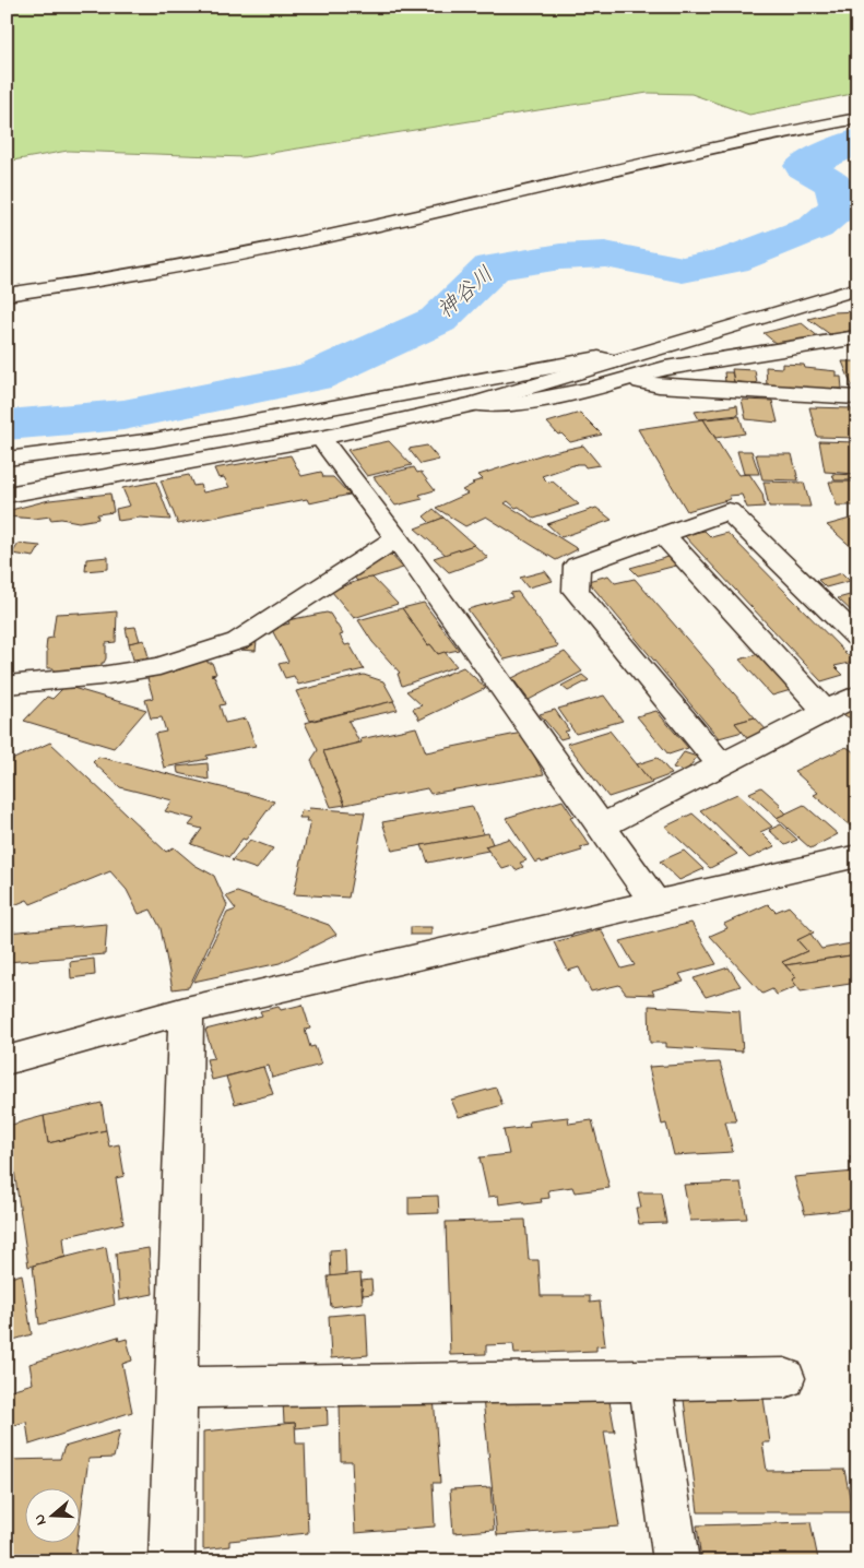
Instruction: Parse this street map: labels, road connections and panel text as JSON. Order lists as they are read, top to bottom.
{
  "water": ["神谷川"],
  "north": "left"
}
